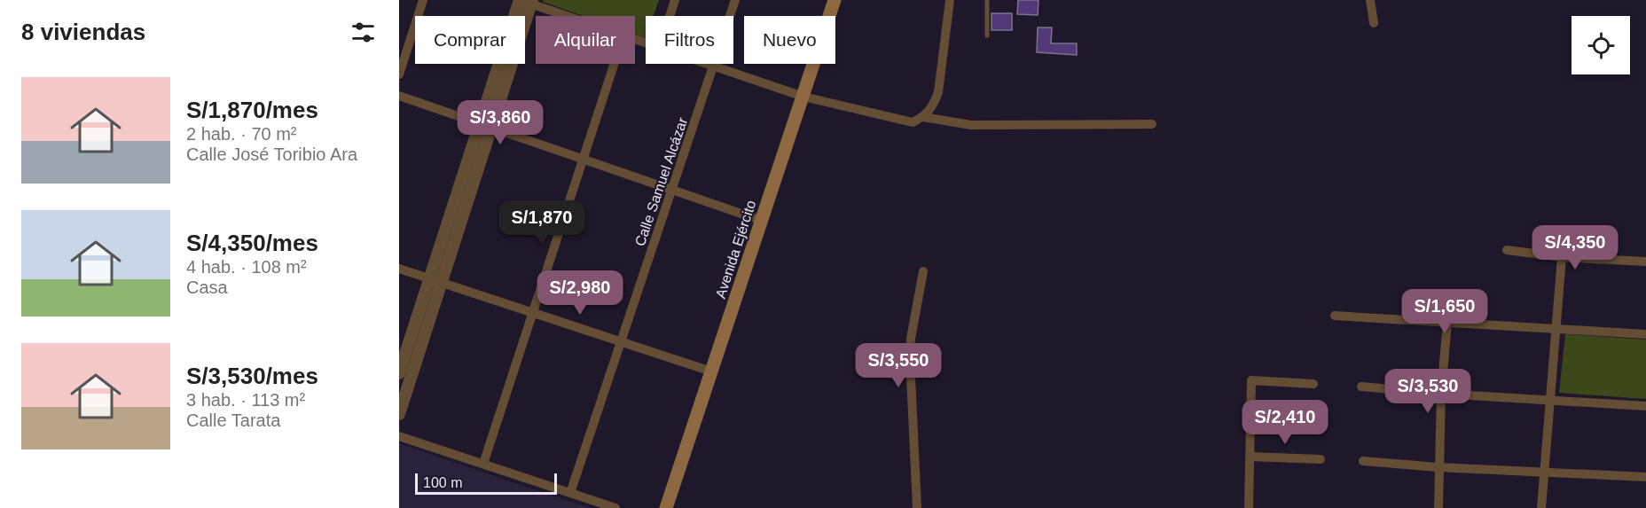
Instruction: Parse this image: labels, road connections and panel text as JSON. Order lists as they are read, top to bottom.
{
  "streets": {
    "main road": ["Avenida Ejército"],
    "street": ["Calle Samuel Alcázar"]
  },
  "scale_bar": "100 m",
  "page": {
    "heading": "8 viviendas",
    "chip": [
      "Comprar",
      "Alquilar",
      "Filtros",
      "Nuevo"
    ],
    "list": [
      {
        "name": "S/1,870/mes",
        "note": "2 hab. · 70 m² · Calle José Toribio Ara"
      },
      {
        "name": "S/4,350/mes",
        "note": "4 hab. · 108 m² · Casa"
      },
      {
        "name": "S/3,530/mes",
        "note": "3 hab. · 113 m² · Calle Tarata"
      }
    ],
    "price": [
      "S/3,860",
      "S/1,870",
      "S/4,350",
      "S/2,980",
      "S/1,650",
      "S/3,550",
      "S/3,530",
      "S/2,410"
    ],
    "scale": "100 m"
  }
}
